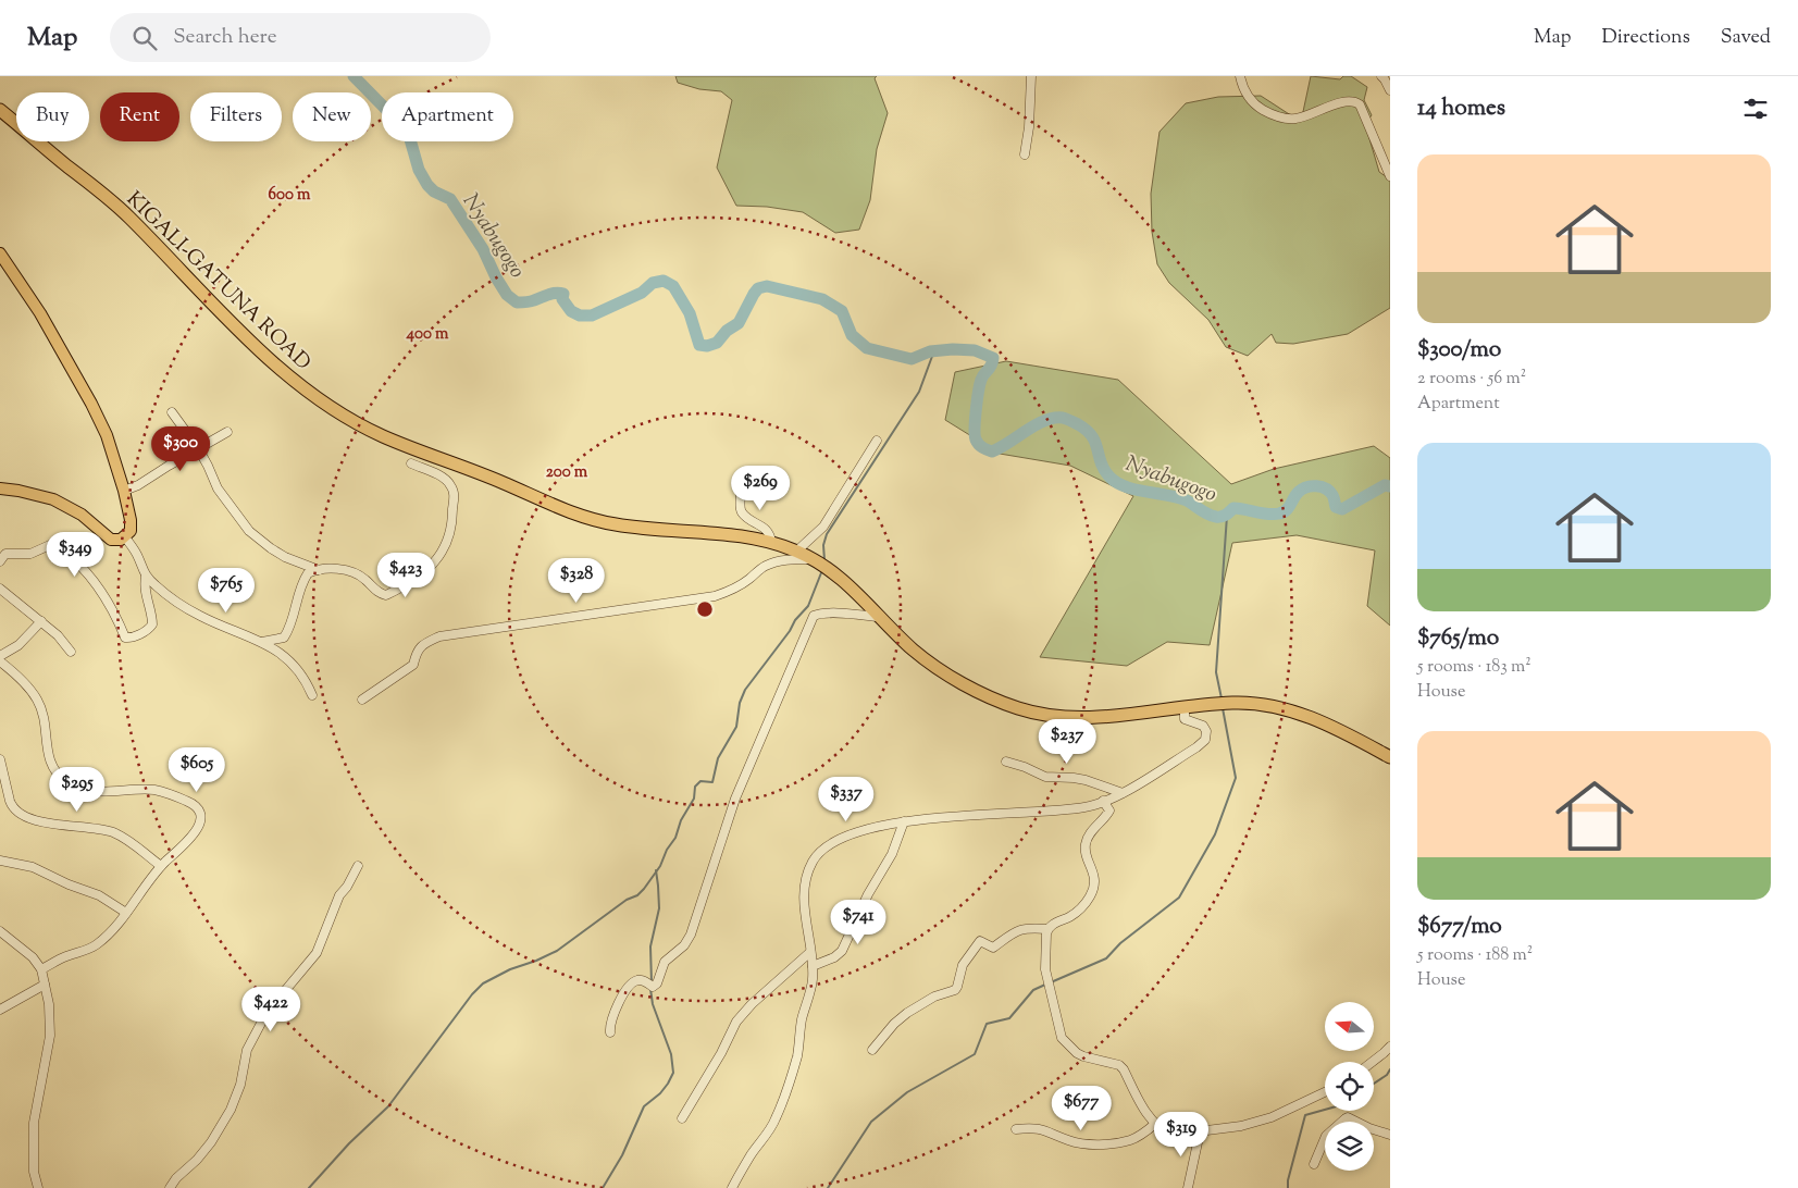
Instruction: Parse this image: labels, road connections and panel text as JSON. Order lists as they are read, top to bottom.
{
  "streets": {
    "highway": ["KIGALI-GATUNA ROAD"]
  },
  "water": ["Nyabugogo"],
  "north": "left",
  "page": {
    "header": "Map",
    "search": "Search here",
    "nav": ["Map", "Directions", "Saved"],
    "heading": "14 homes",
    "chip": [
      "Buy",
      "Rent",
      "Filters",
      "New",
      "Apartment"
    ],
    "list": [
      {
        "name": "$300/mo",
        "note": "2 rooms · 56 m² · Apartment"
      },
      {
        "name": "$765/mo",
        "note": "5 rooms · 183 m² · House"
      },
      {
        "name": "$677/mo",
        "note": "5 rooms · 188 m² · House"
      }
    ],
    "price": [
      "$300",
      "$269",
      "$349",
      "$423",
      "$328",
      "$765",
      "$237",
      "$605",
      "$295",
      "$337",
      "$741",
      "$422",
      "$677",
      "$319"
    ]
  },
  "rings": ["600 m", "400 m", "200 m"]
}
